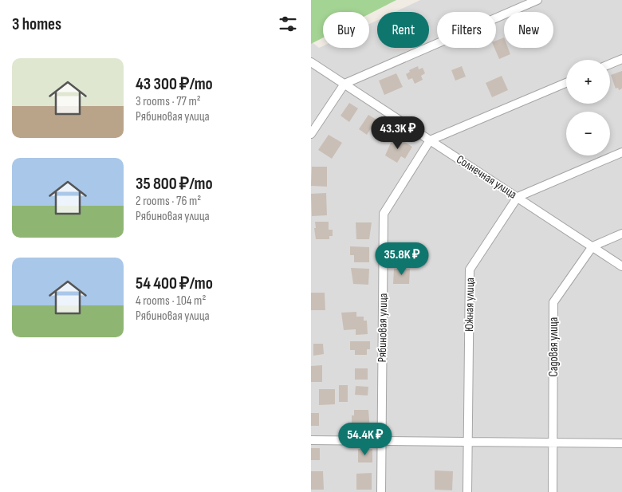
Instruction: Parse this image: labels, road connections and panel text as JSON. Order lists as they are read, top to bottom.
{
  "streets": {
    "street": [
      "Солнечная улица",
      "Южная улица",
      "Рябиновая улица",
      "Садовая улица"
    ]
  },
  "crossings": [
    ["Солнечная улица", "Южная улица"],
    ["Солнечная улица", "Рябиновая улица"],
    ["Солнечная улица", "Садовая улица"]
  ],
  "page": {
    "heading": "3 homes",
    "chip": [
      "Buy",
      "Rent",
      "Filters",
      "New"
    ],
    "list": [
      {
        "name": "43 300 ₽/mo",
        "note": "3 rooms · 77 m² · Рябиновая улица"
      },
      {
        "name": "35 800 ₽/mo",
        "note": "2 rooms · 76 m² · Рябиновая улица"
      },
      {
        "name": "54 400 ₽/mo",
        "note": "4 rooms · 104 m² · Рябиновая улица"
      }
    ],
    "map_buttons": ["+", "−"],
    "price": ["43.3K ₽", "35.8K ₽", "54.4K ₽"]
  }
}
